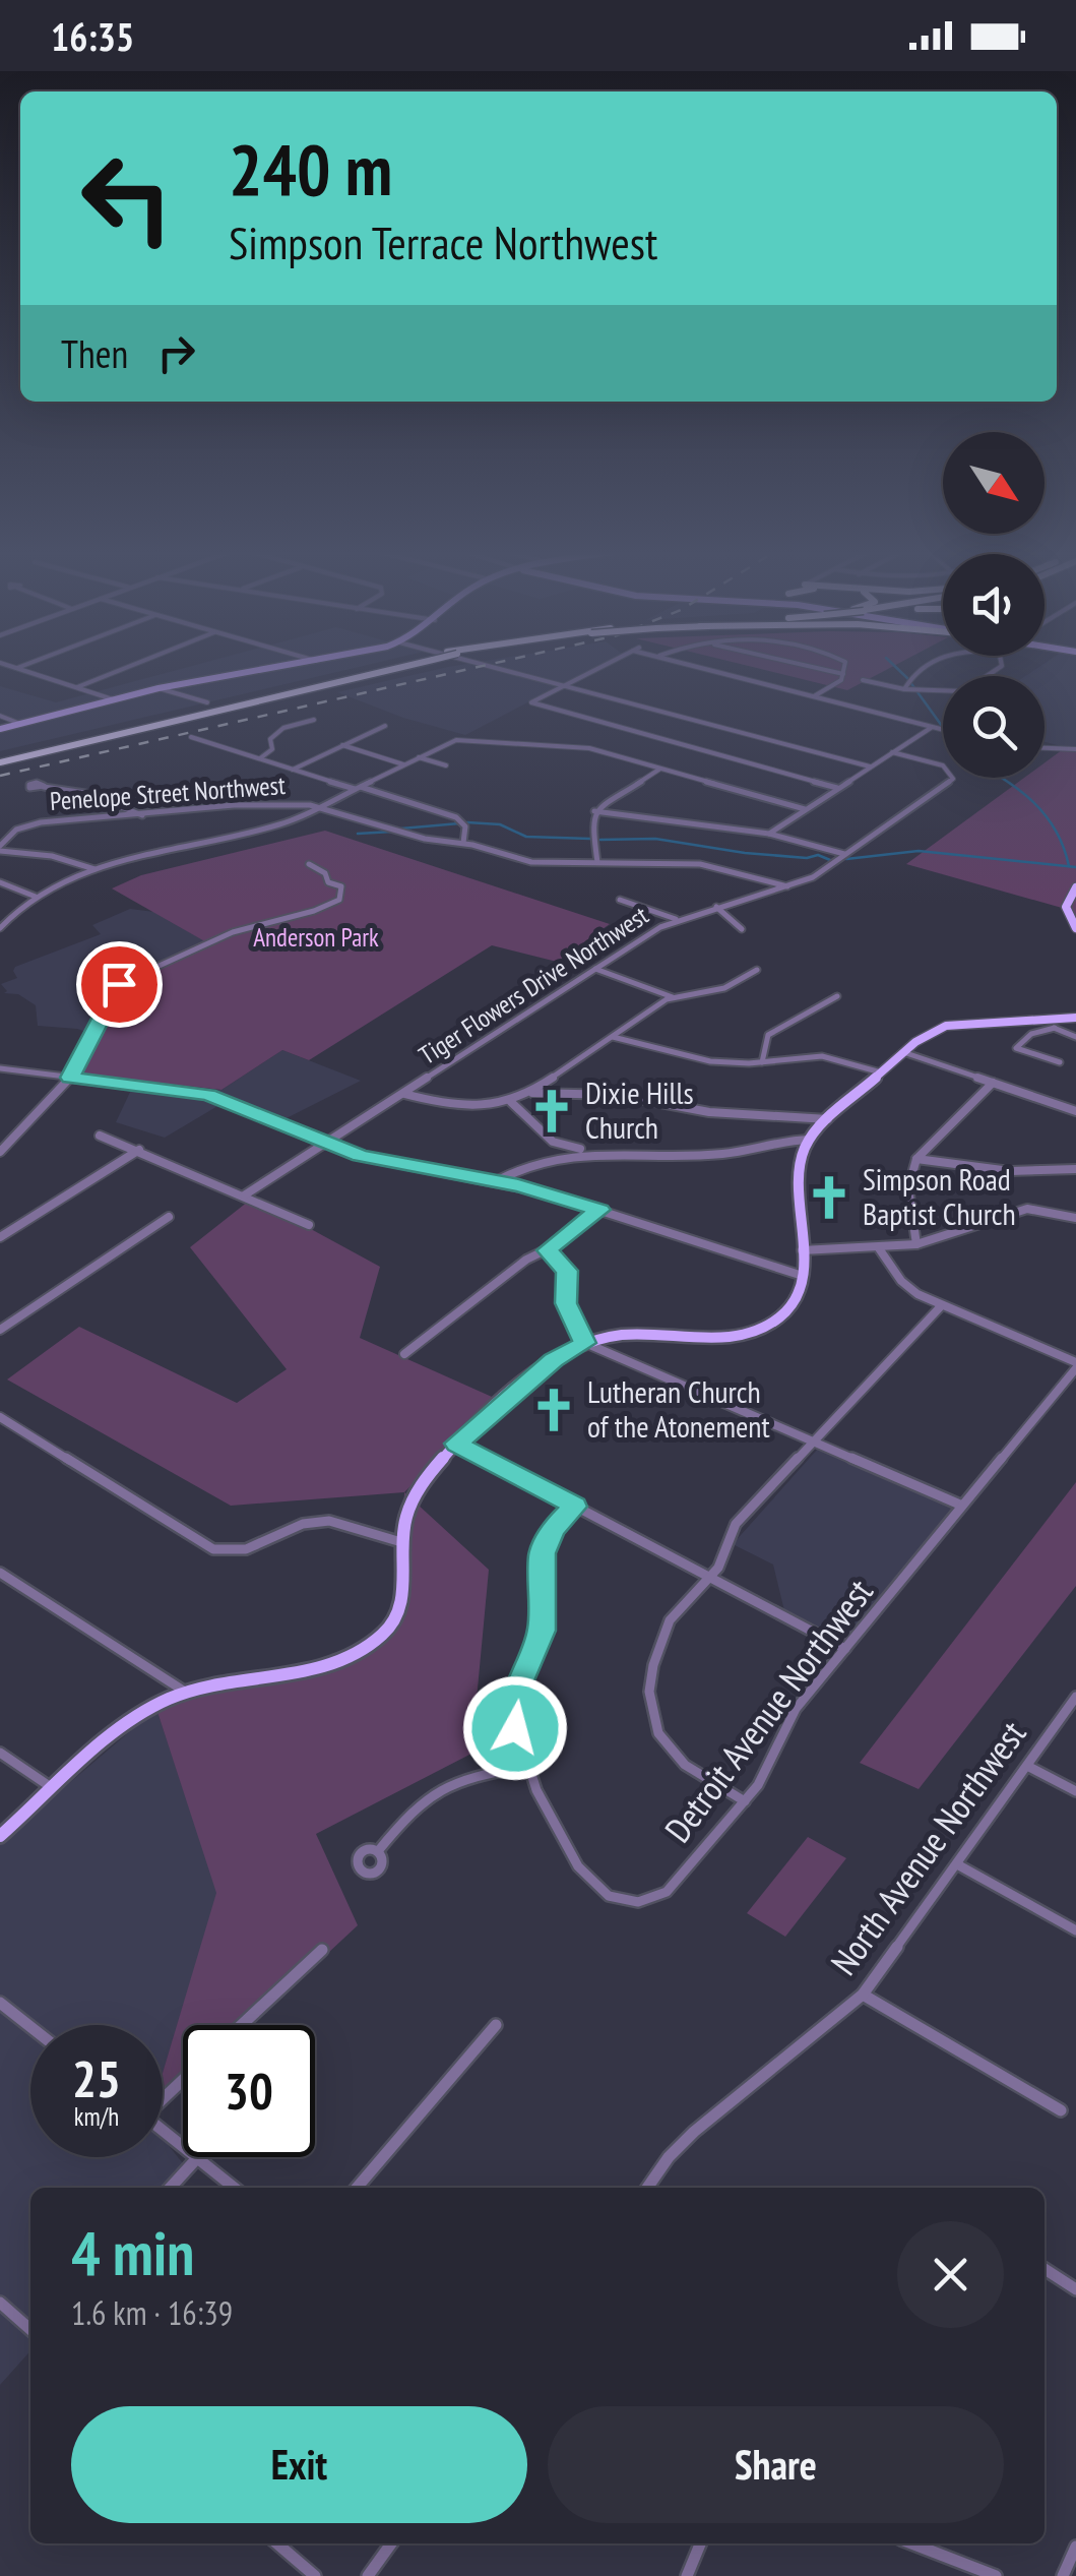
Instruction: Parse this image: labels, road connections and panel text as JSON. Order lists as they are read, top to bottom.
{
  "streets": {
    "street": [
      "Penelope Street Northwest",
      "Tiger Flowers Drive Northwest",
      "Detroit Avenue Northwest",
      "North Avenue Northwest"
    ]
  },
  "crossings": [
    ["Penelope Street Northwest", "Tiger Flowers Drive Northwest"]
  ],
  "parks": ["Anderson Park"],
  "places": {
    "church": ["Dixie Hills Church", "Simpson Road Baptist Church", "Lutheran Church of the Atonement"]
  },
  "north": "bottom right",
  "page": {
    "status": "16:35",
    "turn": ["240 m", "Simpson Terrace Northwest"],
    "then": "Then",
    "speed": "25 km/h",
    "limit": "30",
    "heading": ["4 min", "1.6 km · 16:39"],
    "buttons": ["Exit", "Share"]
  }
}
